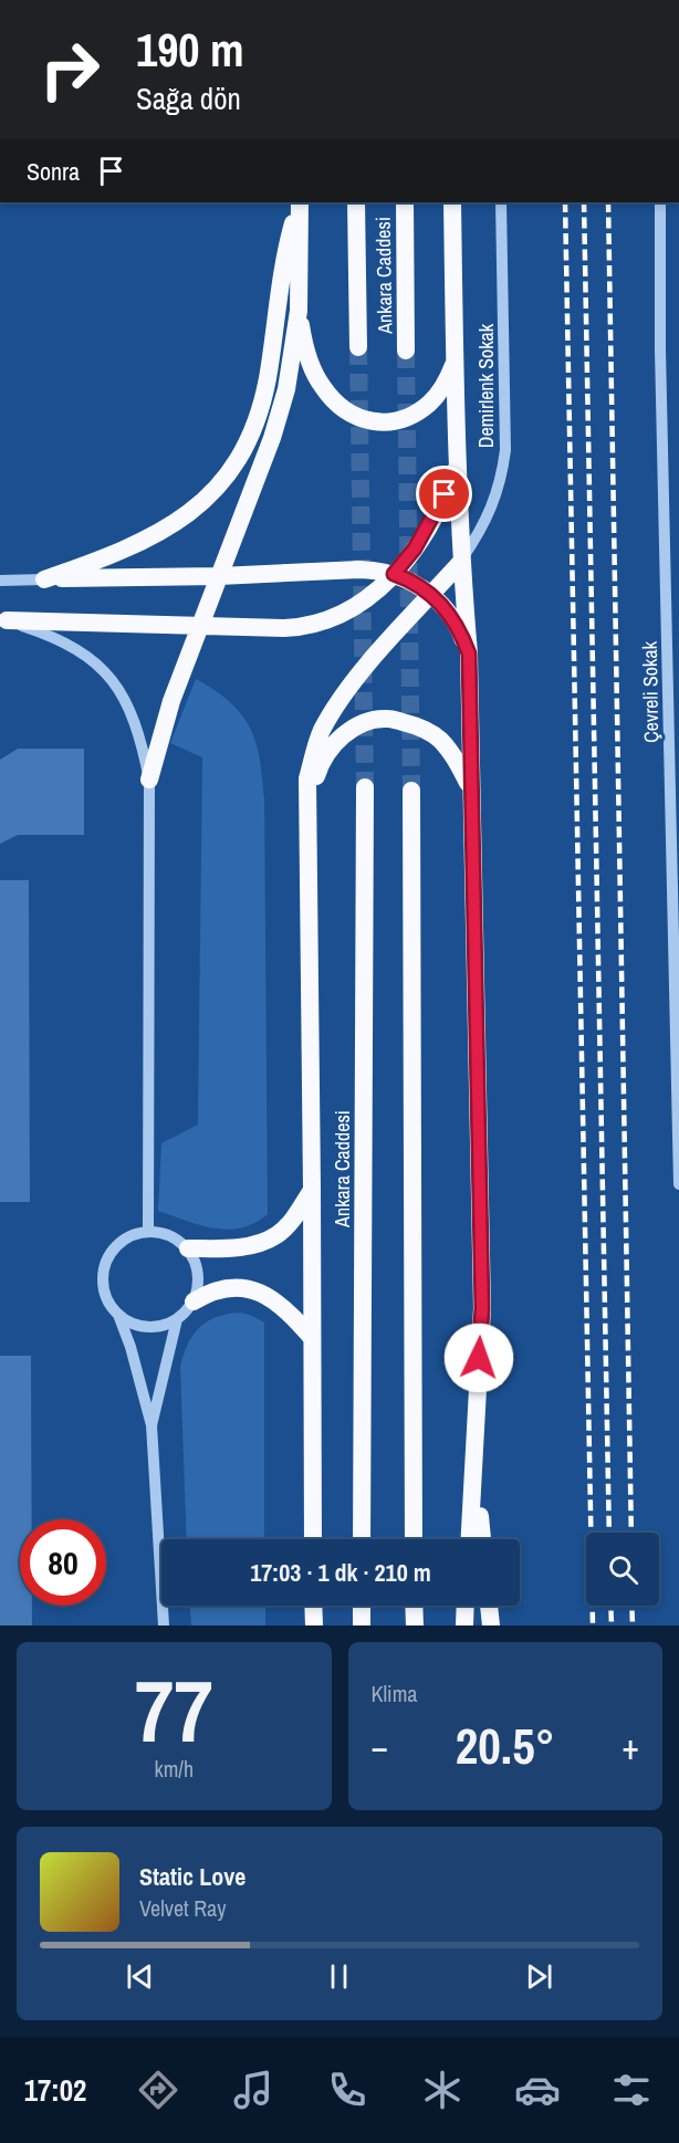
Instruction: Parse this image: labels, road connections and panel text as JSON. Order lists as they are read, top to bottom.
{
  "streets": {
    "highway": ["Ankara Caddesi"],
    "street": ["Demirlenk Sokak", "Çevreli Sokak"]
  },
  "page": {
    "turn": ["190 m", "Sağa dön"],
    "then": "Sonra",
    "limit": "80",
    "trip": "17:03 · 1 dk · 210 m",
    "tile": [
      ["77", "km/h"],
      "Klima"
    ],
    "heat": ["−", "20.5°", "+"],
    "song": ["Static Love", "Velvet Ray"],
    "tabs": "17:02"
  }
}
